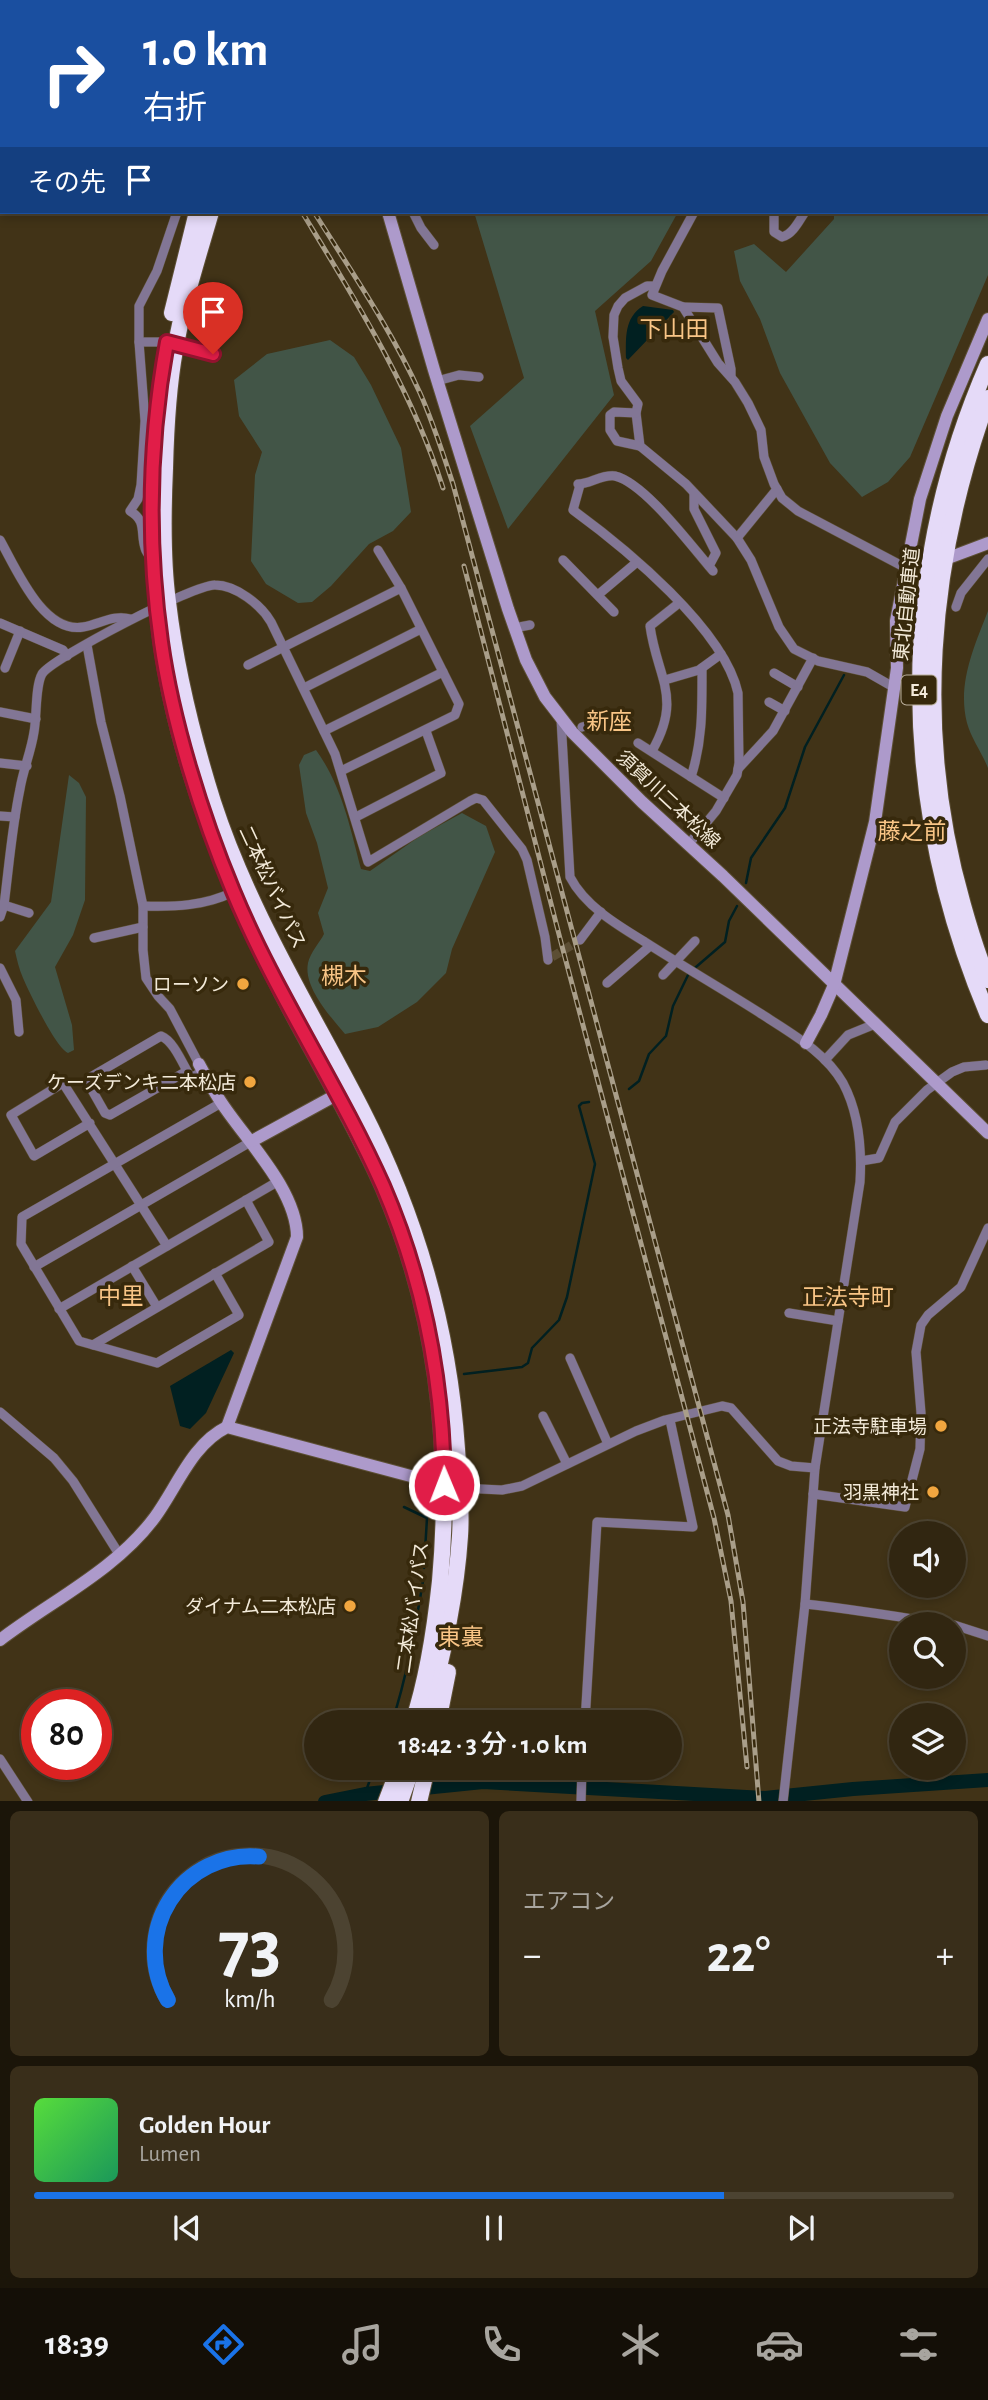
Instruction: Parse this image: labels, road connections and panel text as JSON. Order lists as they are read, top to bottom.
{
  "streets": {
    "highway": ["東北自動車道", "E4", "二本松バイパス"],
    "street": ["須賀川二本松線"]
  },
  "districts": [
    "下山田",
    "新座",
    "藤之前",
    "槻木",
    "中里",
    "正法寺町",
    "東裏"
  ],
  "places": [
    "ローソン",
    "ケーズデンキ二本松店",
    "正法寺駐車場",
    "羽黒神社",
    "ダイナム二本松店"
  ],
  "page": {
    "turn": ["1.0 km", "右折"],
    "then": "その先",
    "limit": "80",
    "trip": "18:42 · 3 分 · 1.0 km",
    "tile": "エアコン",
    "heat": ["−", "22°", "+"],
    "song": ["Golden Hour", "Lumen"],
    "tabs": "18:39",
    "gauge": ["73", "km/h"]
  }
}
